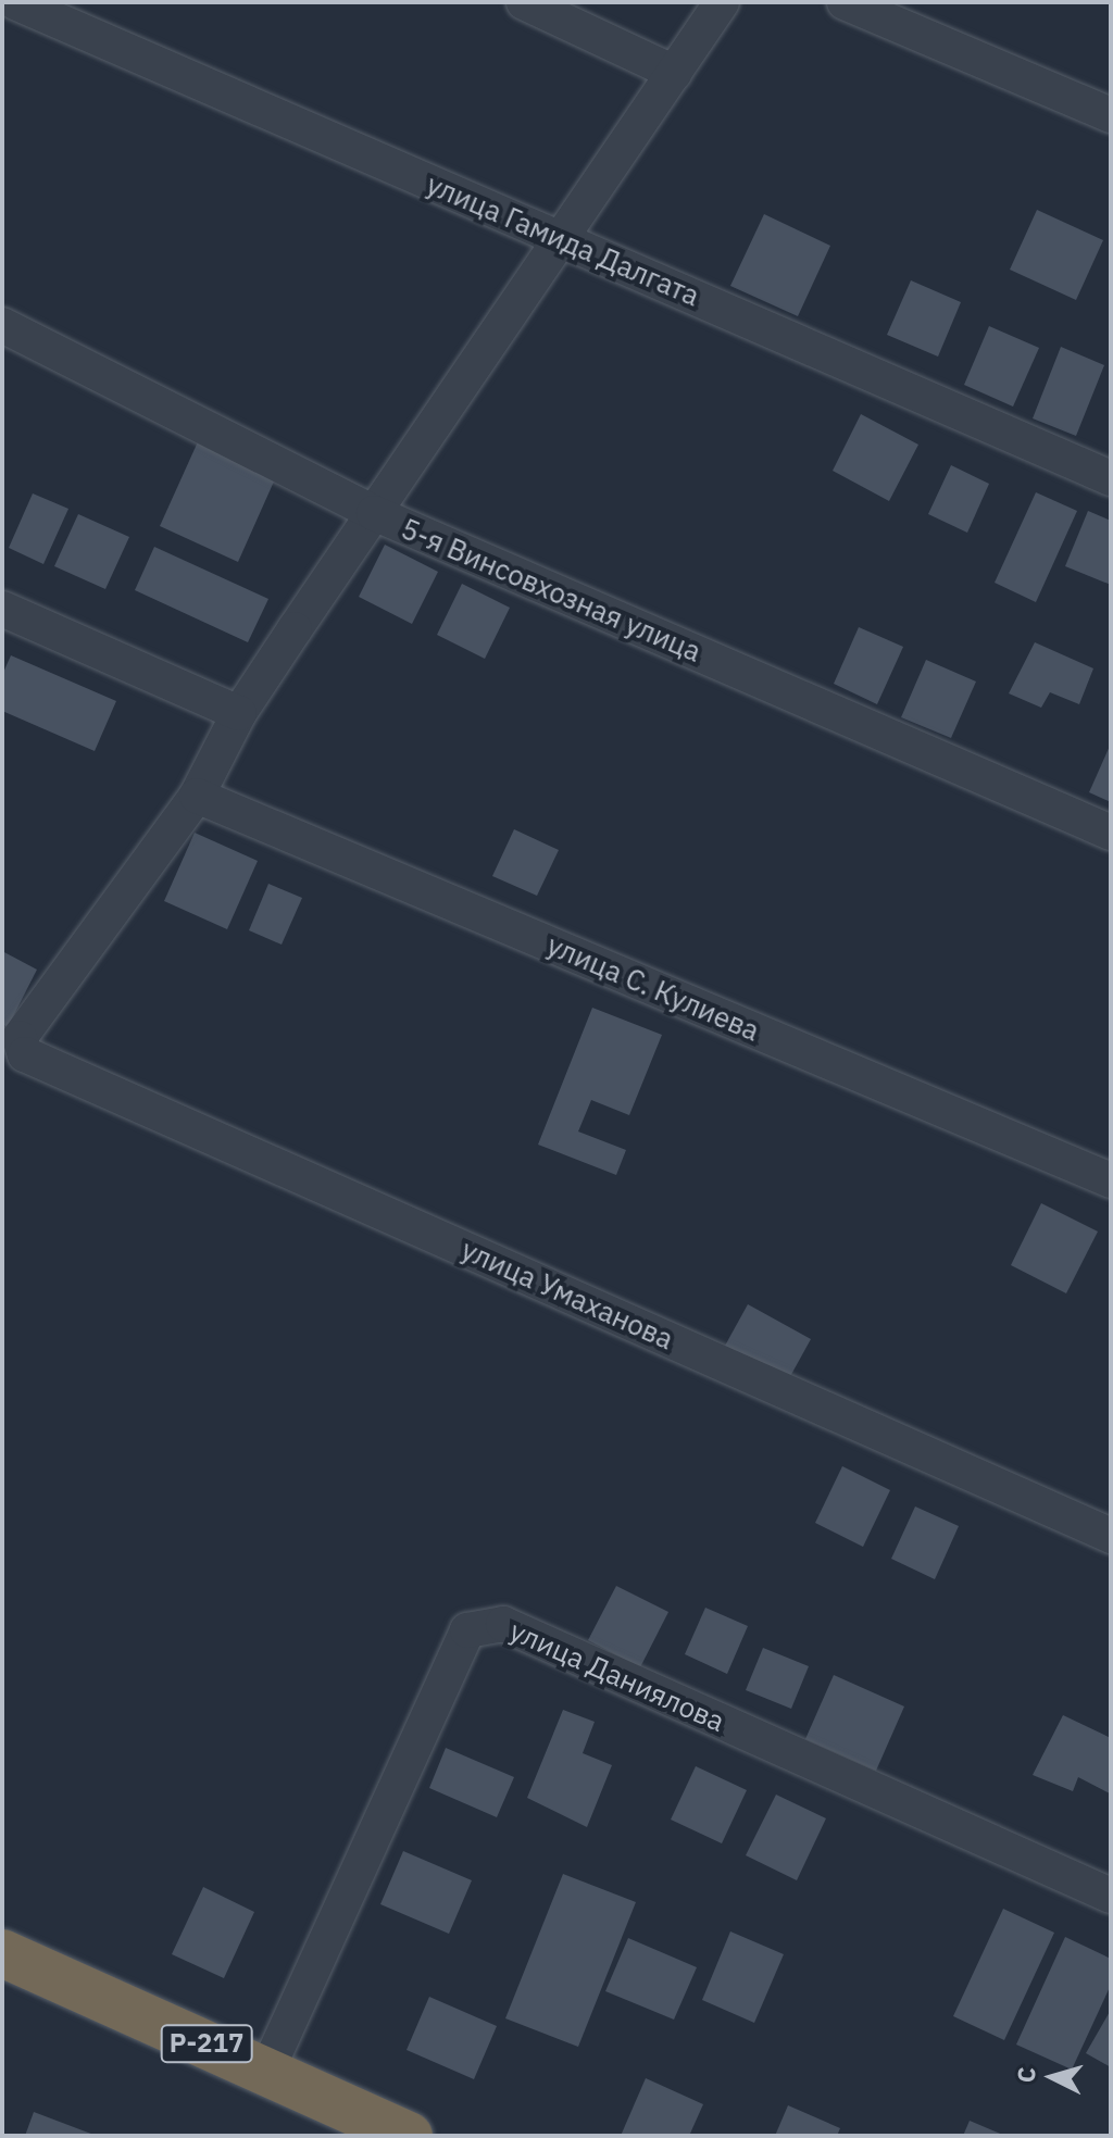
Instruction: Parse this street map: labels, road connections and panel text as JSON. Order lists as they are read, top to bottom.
{
  "streets": {
    "highway": ["Р-217"],
    "street": [
      "улица Гамида Далгата",
      "5-я Винсовхозная улица",
      "улица С. Кулиева",
      "улица Умаханова",
      "улица Даниялова"
    ]
  },
  "crossings": [
    ["улица С. Кулиева", "улица Умаханова"],
    ["улица Даниялова", "Р-217"]
  ],
  "north": "left"
}
